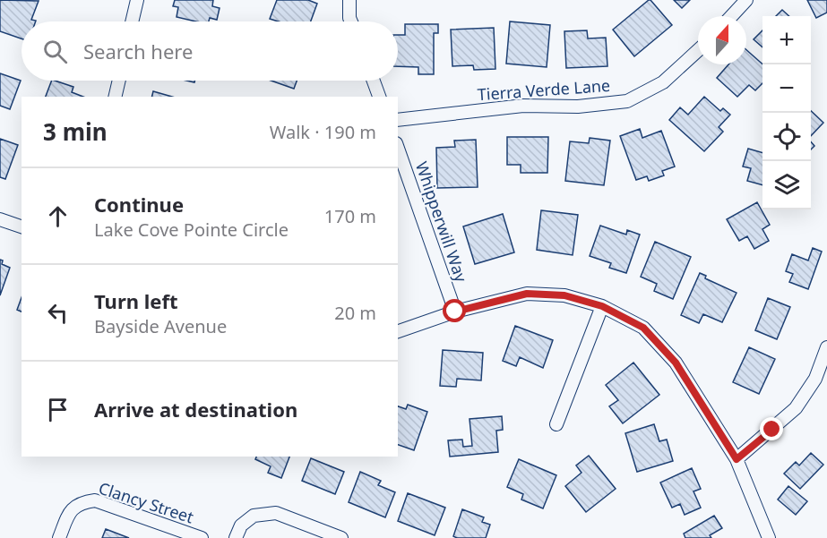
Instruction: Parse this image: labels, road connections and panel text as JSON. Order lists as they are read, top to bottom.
{
  "streets": {
    "street": ["Tierra Verde Lane", "Whipperwill Way", "Clancy Street"]
  },
  "north": "top",
  "page": {
    "map_buttons": ["+", "−"],
    "search": "Search here",
    "heading": ["3 min", "Walk · 190 m"],
    "list": [
      ["Continue", "Lake Cove Pointe Circle", "170 m"],
      ["Turn left", "Bayside Avenue", "20 m"],
      "Arrive at destination"
    ]
  }
}
